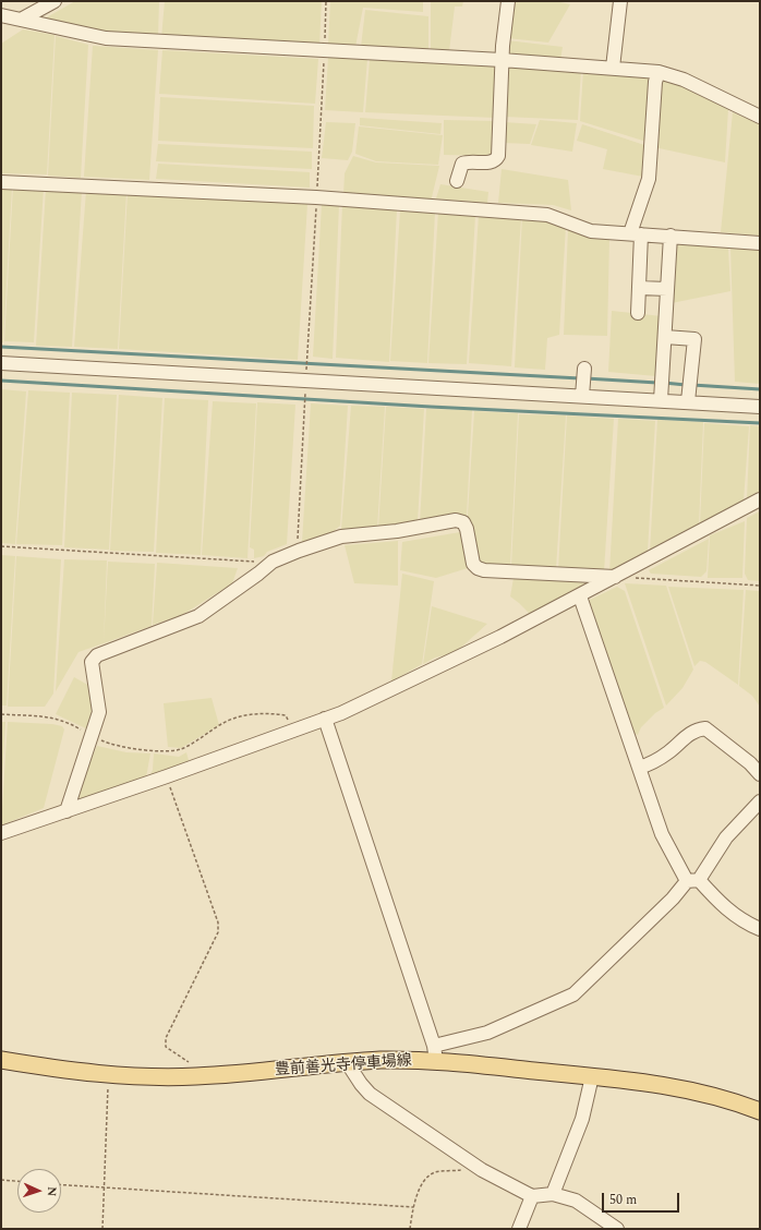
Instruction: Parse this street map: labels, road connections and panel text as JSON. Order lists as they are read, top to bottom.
{
  "streets": {
    "main road": ["豊前善光寺停車場線"]
  },
  "scale_bar": "50 m",
  "north": "right"
}
